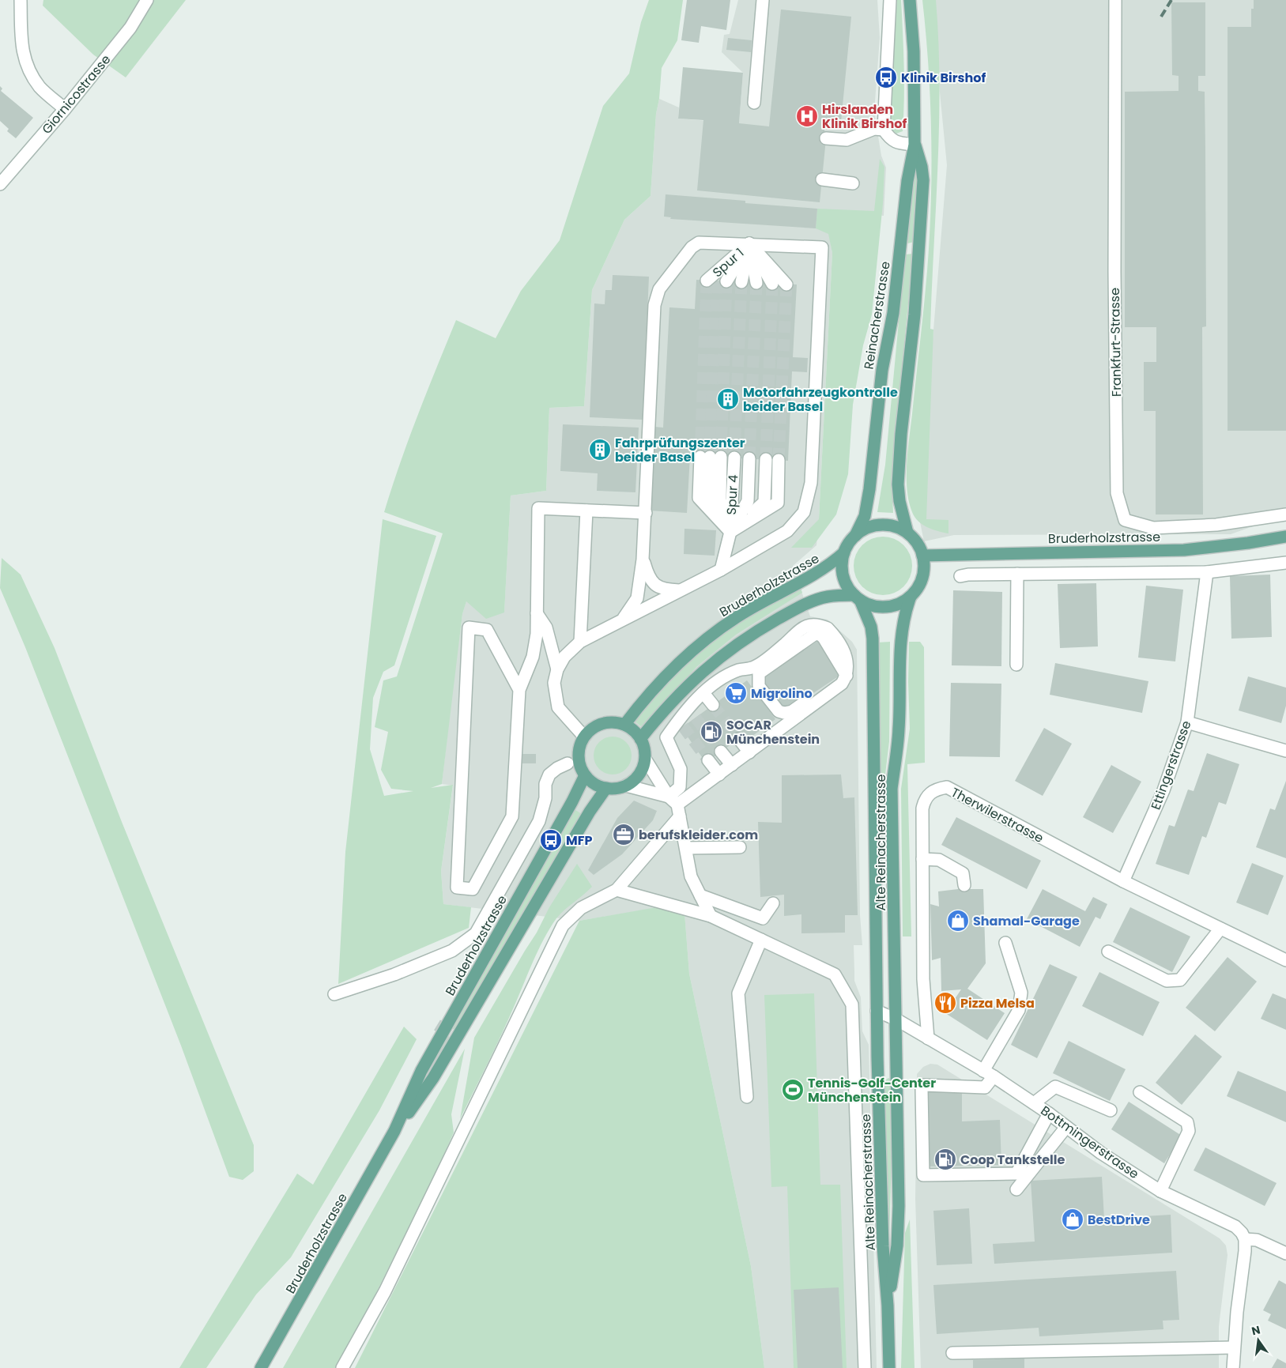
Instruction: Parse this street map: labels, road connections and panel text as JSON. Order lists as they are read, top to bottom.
{
  "streets": {
    "main road": ["Reinacherstrasse", "Bruderholzstrasse", "Alte Reinacherstrasse"],
    "street": [
      "Giornicostrasse",
      "Frankfurt-Strasse",
      "Spur 4",
      "Ettingerstrasse",
      "Therwilerstrasse",
      "Bottmingerstrasse"
    ]
  },
  "crossings": [
    ["Reinacherstrasse", "Bruderholzstrasse"],
    ["Reinacherstrasse", "Alte Reinacherstrasse"],
    ["Bruderholzstrasse", "Alte Reinacherstrasse"],
    ["Ettingerstrasse", "Therwilerstrasse"],
    ["Therwilerstrasse", "Bottmingerstrasse"],
    ["Alte Reinacherstrasse", "Bottmingerstrasse"]
  ],
  "places": {
    "bus stop": ["Klinik Birshof", "MFP"],
    "hospital": ["Hirslanden Klinik Birshof"],
    "building": ["Motorfahrzeugkontrolle beider Basel", "Fahrprüfungszenter beider Basel"],
    "supermarket": ["Migrolino"],
    "fuel station": ["SOCAR Münchenstein", "Coop Tankstelle"],
    "office": ["berufskleider.com"],
    "shop": ["Shamal-Garage", "BestDrive"],
    "restaurant": ["Pizza Melsa"],
    "sports": ["Tennis-Golf-Center Münchenstein"]
  },
  "north": "top"
}
